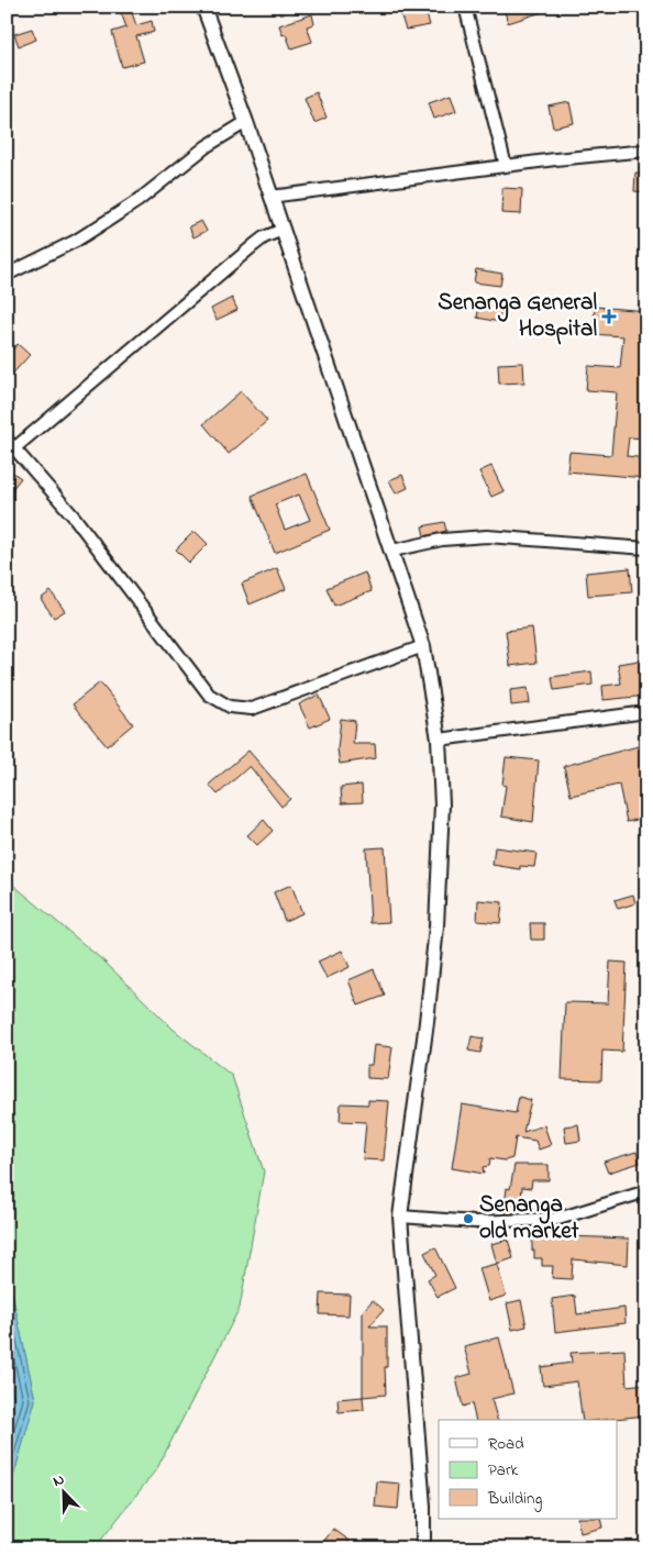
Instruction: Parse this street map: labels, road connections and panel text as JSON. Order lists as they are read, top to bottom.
{
  "places": {
    "health": ["Senanga General Hospital"],
    "other": ["Senanga old market"]
  },
  "legend": ["Road", "Park", "Building"],
  "north": "top left"
}
